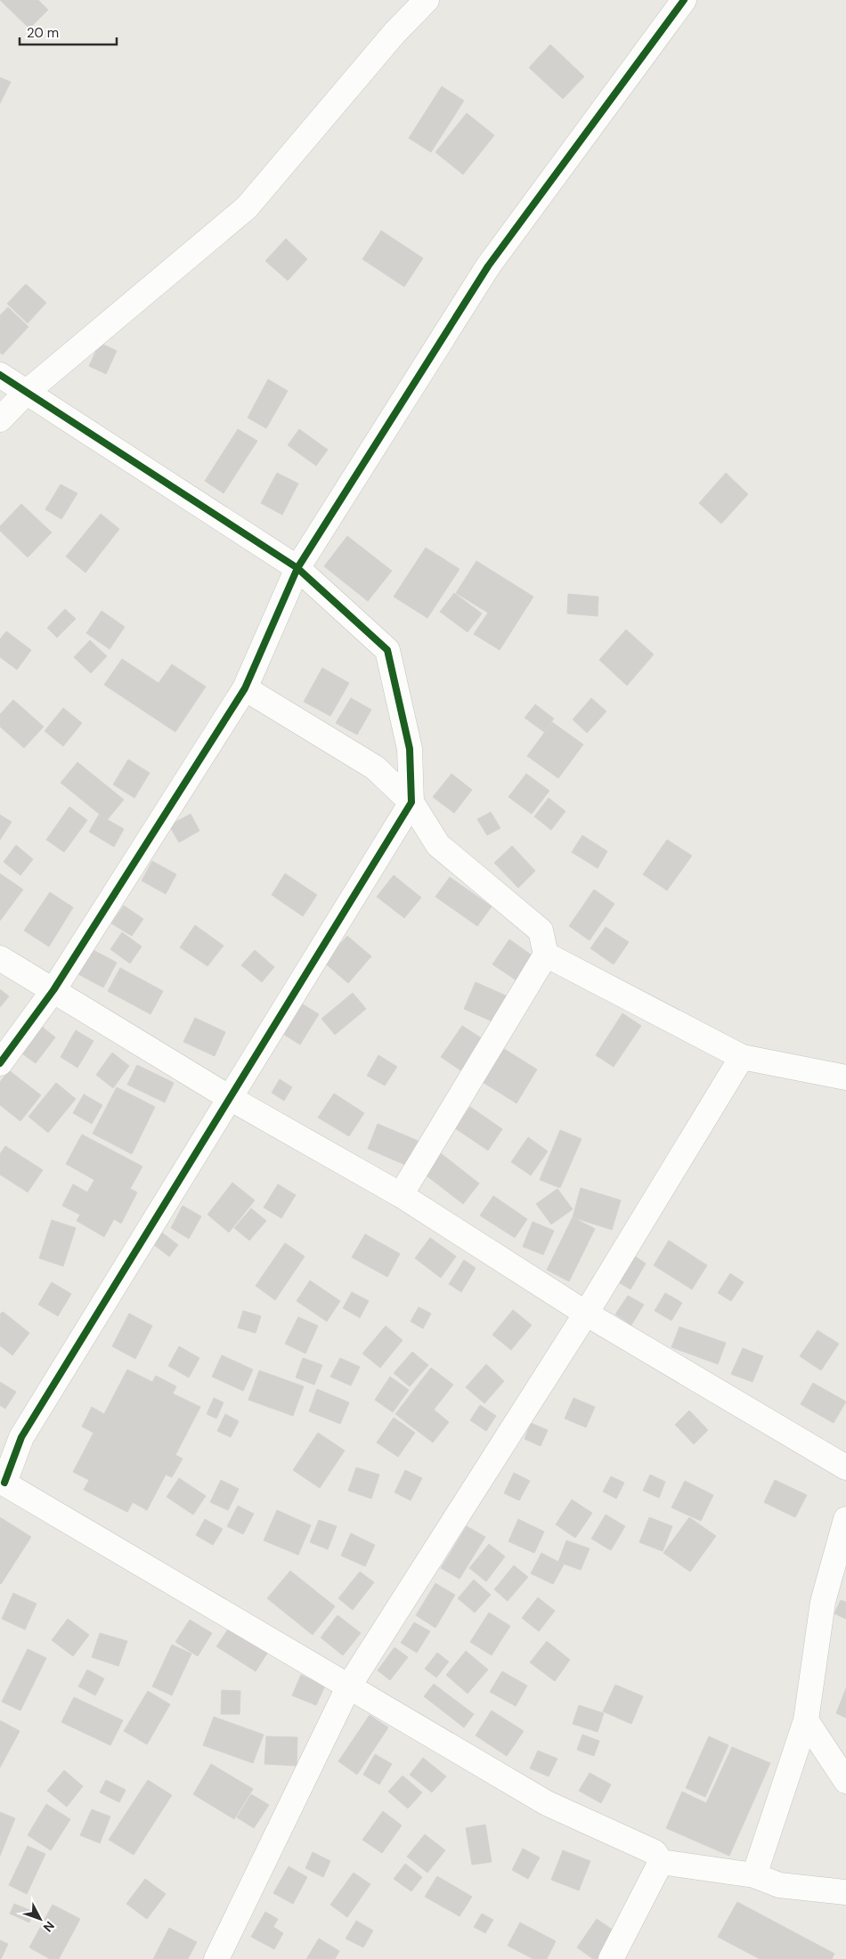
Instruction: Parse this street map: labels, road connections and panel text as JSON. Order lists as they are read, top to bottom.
{
  "scale_bar": "20 m",
  "north": "bottom right"
}
